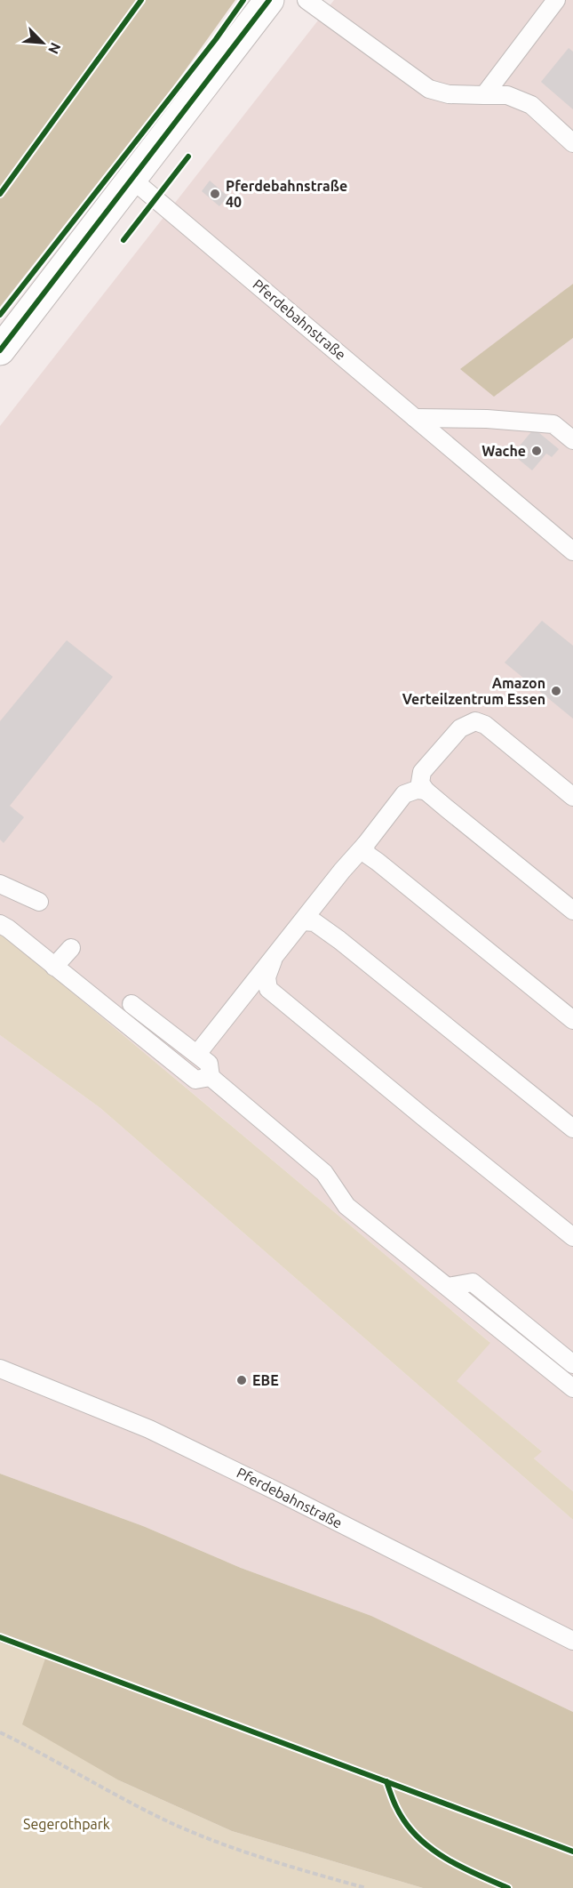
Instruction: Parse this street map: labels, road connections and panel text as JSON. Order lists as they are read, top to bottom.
{
  "streets": {
    "lane": ["Pferdebahnstraße"]
  },
  "parks": ["Segerothpark"],
  "places": [
    "Pferdebahnstraße 40",
    "Wache",
    "Amazon Verteilzentrum Essen",
    "EBE"
  ],
  "north": "bottom right"
}
